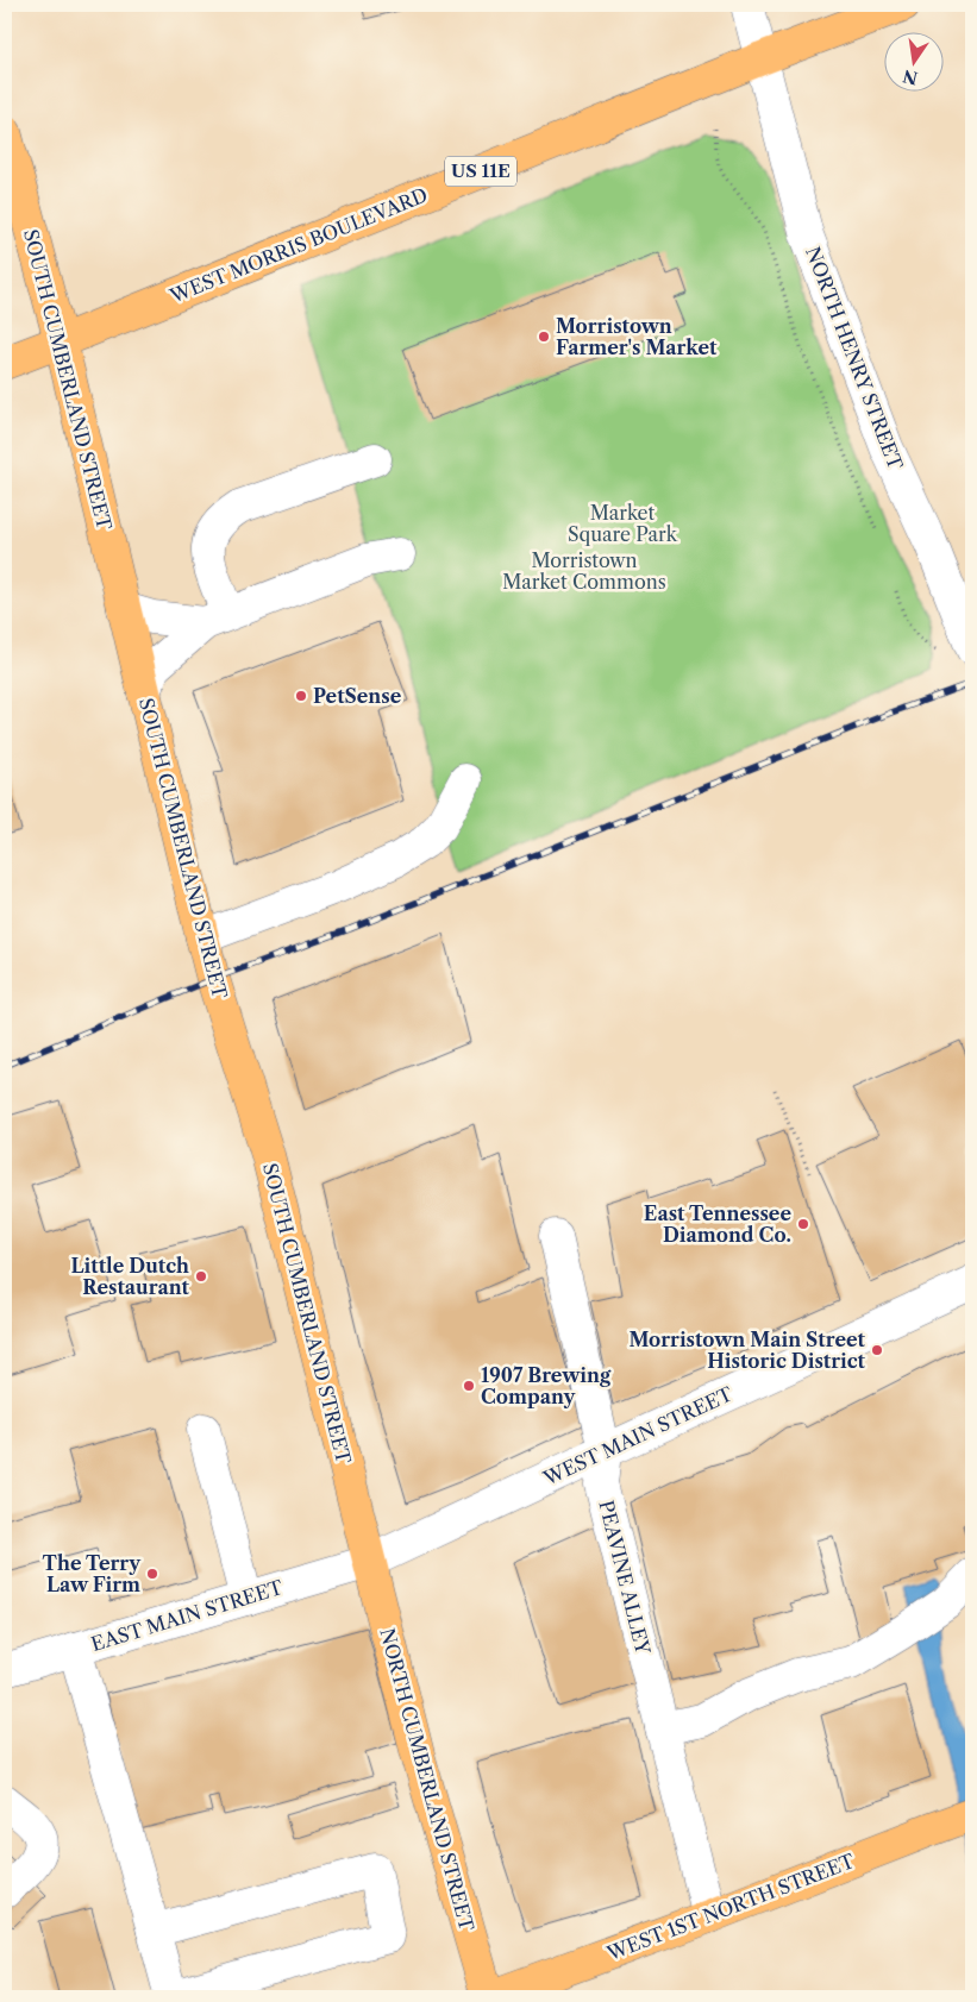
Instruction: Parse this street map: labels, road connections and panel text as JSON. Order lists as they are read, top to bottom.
{
  "streets": {
    "main road": [
      "US 11E",
      "WEST MORRIS BOULEVARD",
      "SOUTH CUMBERLAND STREET",
      "NORTH CUMBERLAND STREET",
      "WEST 1ST NORTH STREET"
    ],
    "street": [
      "NORTH HENRY STREET",
      "WEST MAIN STREET",
      "PEAVINE ALLEY",
      "EAST MAIN STREET"
    ]
  },
  "crossings": [
    ["US 11E", "WEST MORRIS BOULEVARD"],
    ["US 11E", "SOUTH CUMBERLAND STREET"],
    ["WEST MORRIS BOULEVARD", "NORTH HENRY STREET"],
    ["WEST MORRIS BOULEVARD", "SOUTH CUMBERLAND STREET"],
    ["SOUTH CUMBERLAND STREET", "WEST MAIN STREET"],
    ["SOUTH CUMBERLAND STREET", "EAST MAIN STREET"],
    ["SOUTH CUMBERLAND STREET", "NORTH CUMBERLAND STREET"],
    ["WEST MAIN STREET", "PEAVINE ALLEY"],
    ["WEST MAIN STREET", "EAST MAIN STREET"],
    ["WEST MAIN STREET", "NORTH CUMBERLAND STREET"],
    ["PEAVINE ALLEY", "WEST 1ST NORTH STREET"],
    ["EAST MAIN STREET", "NORTH CUMBERLAND STREET"],
    ["NORTH CUMBERLAND STREET", "WEST 1ST NORTH STREET"]
  ],
  "parks": ["Market Square Park", "Morristown Market Commons"],
  "places": [
    "Morristown Farmer's Market",
    "PetSense",
    "East Tennessee Diamond Co.",
    "Little Dutch Restaurant",
    "Morristown Main Street Historic District",
    "1907 Brewing Company",
    "The Terry Law Firm"
  ],
  "north": "bottom"
}
